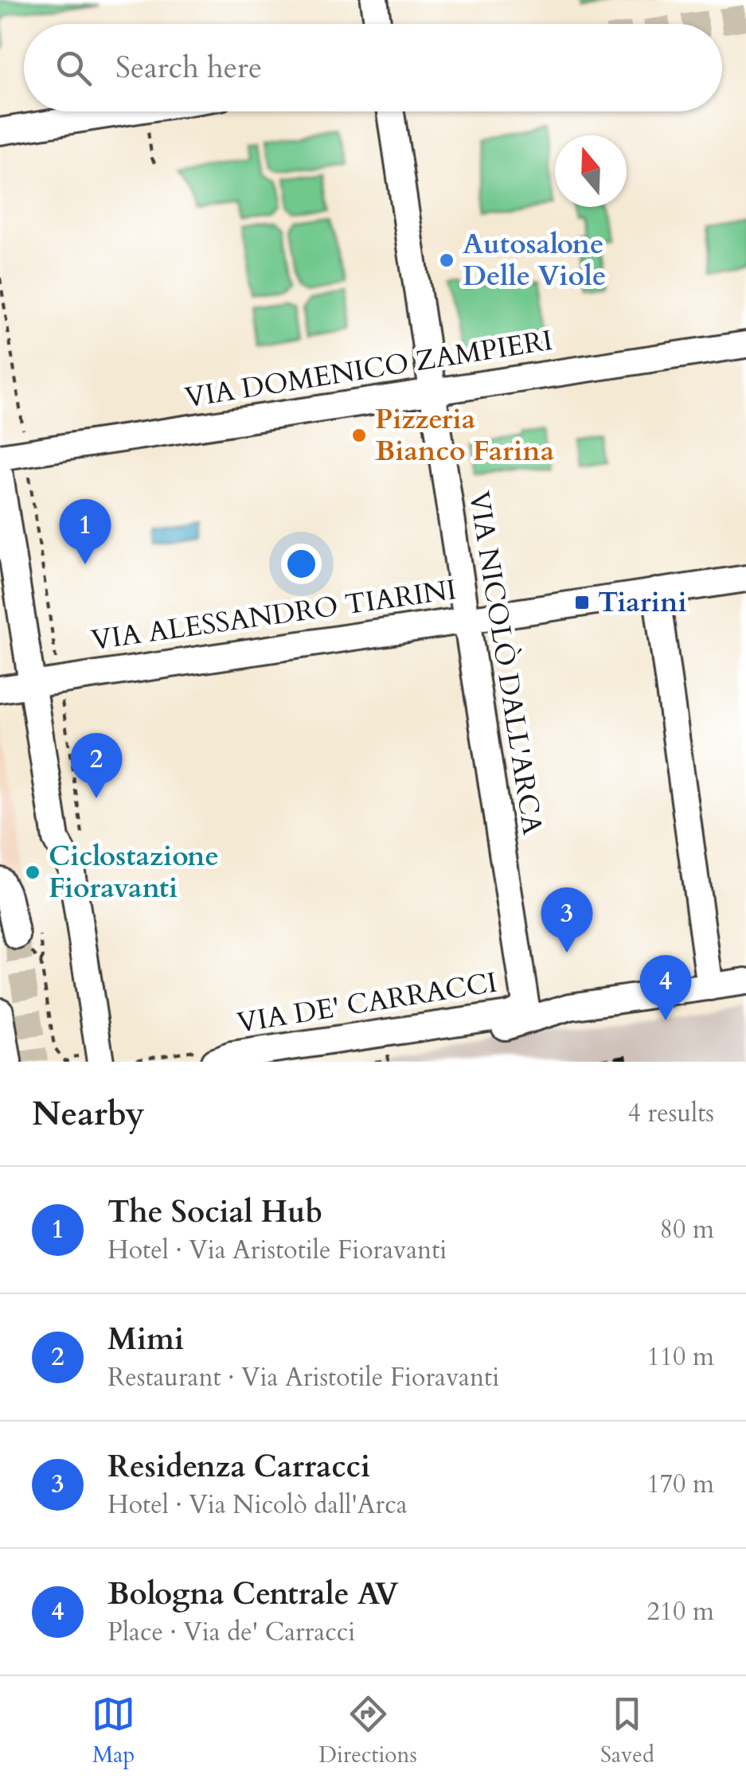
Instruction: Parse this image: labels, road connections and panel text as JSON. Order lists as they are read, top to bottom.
{
  "streets": {
    "street": [
      "VIA DOMENICO ZAMPIERI",
      "VIA ALESSANDRO TIARINI",
      "VIA NICOLÒ DALL'ARCA",
      "VIA DE' CARRACCI"
    ]
  },
  "crossings": [
    ["VIA DOMENICO ZAMPIERI", "VIA NICOLÒ DALL'ARCA"],
    ["VIA ALESSANDRO TIARINI", "VIA NICOLÒ DALL'ARCA"],
    ["VIA NICOLÒ DALL'ARCA", "VIA DE' CARRACCI"]
  ],
  "places": {
    "other": ["Autosalone Delle Viole", "Pizzeria Bianco Farina", "Ciclostazione Fioravanti"],
    "transit": ["Tiarini"]
  },
  "north": "top",
  "page": {
    "search": "Search here",
    "pins": [
      "1",
      "2",
      "3",
      "4"
    ],
    "heading": ["Nearby", "4 results"],
    "list": [
      {
        "mark": "1",
        "name": "The Social Hub",
        "note": "Hotel · Via Aristotile Fioravanti",
        "value": "80 m"
      },
      {
        "mark": "2",
        "name": "Mimi",
        "note": "Restaurant · Via Aristotile Fioravanti",
        "value": "110 m"
      },
      {
        "mark": "3",
        "name": "Residenza Carracci",
        "note": "Hotel · Via Nicolò dall'Arca",
        "value": "170 m"
      },
      {
        "mark": "4",
        "name": "Bologna Centrale AV",
        "note": "Place · Via de' Carracci",
        "value": "210 m"
      }
    ],
    "nav": ["Map", "Directions", "Saved"]
  }
}
